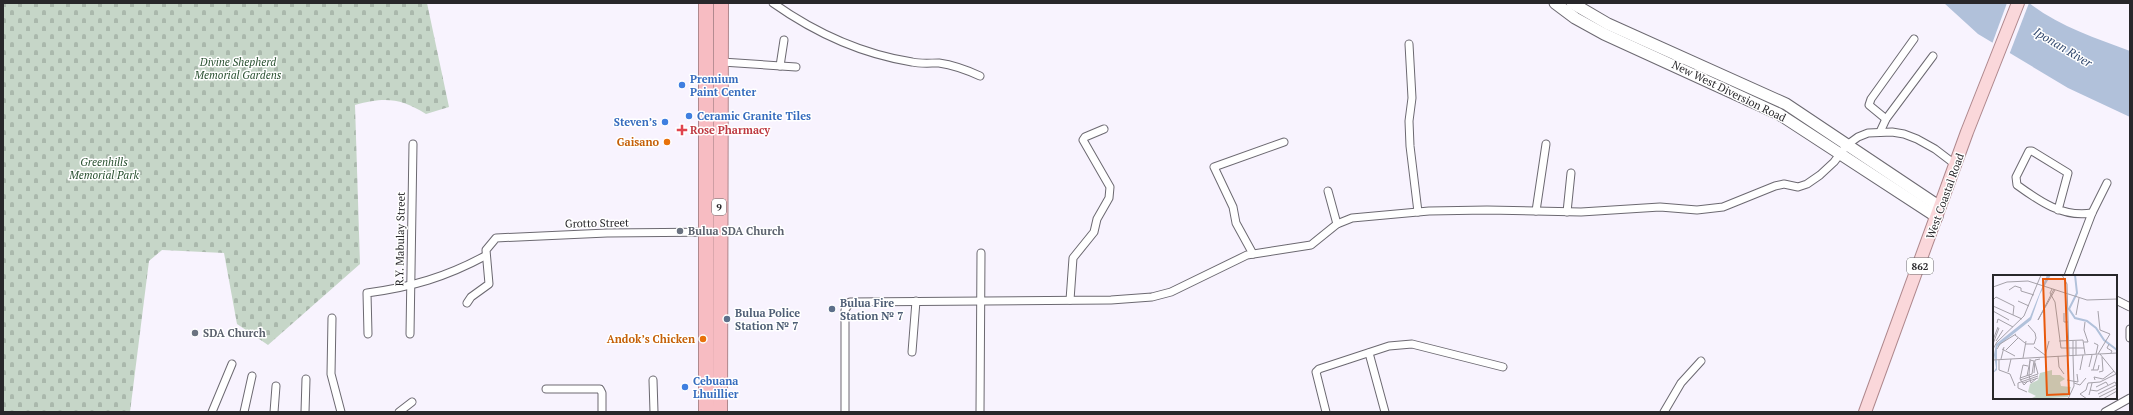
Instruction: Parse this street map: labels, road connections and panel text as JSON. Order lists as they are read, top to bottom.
{
  "streets": {
    "highway": ["9"],
    "main road": ["West Coastal Road", "862"],
    "street": ["New West Diversion Road", "Grotto Street", "R.Y. Mabulay Street"]
  },
  "crossings": [
    ["New West Diversion Road", "West Coastal Road"],
    ["9", "Grotto Street"]
  ],
  "water": ["Iponan River"],
  "parks": ["Divine Shepherd Memorial Gardens", "Greenhills Memorial Park"],
  "places": {
    "other": [
      "Premium Paint Center",
      "Ceramic Granite Tiles",
      "Steven’s",
      "Gaisano",
      "Bulua SDA Church",
      "Bulua Fire Station № 7",
      "Bulua Police Station № 7",
      "SDA Church",
      "Andok’s Chicken",
      "Cebuana Lhuillier"
    ],
    "health": ["Rose Pharmacy"]
  }
}
